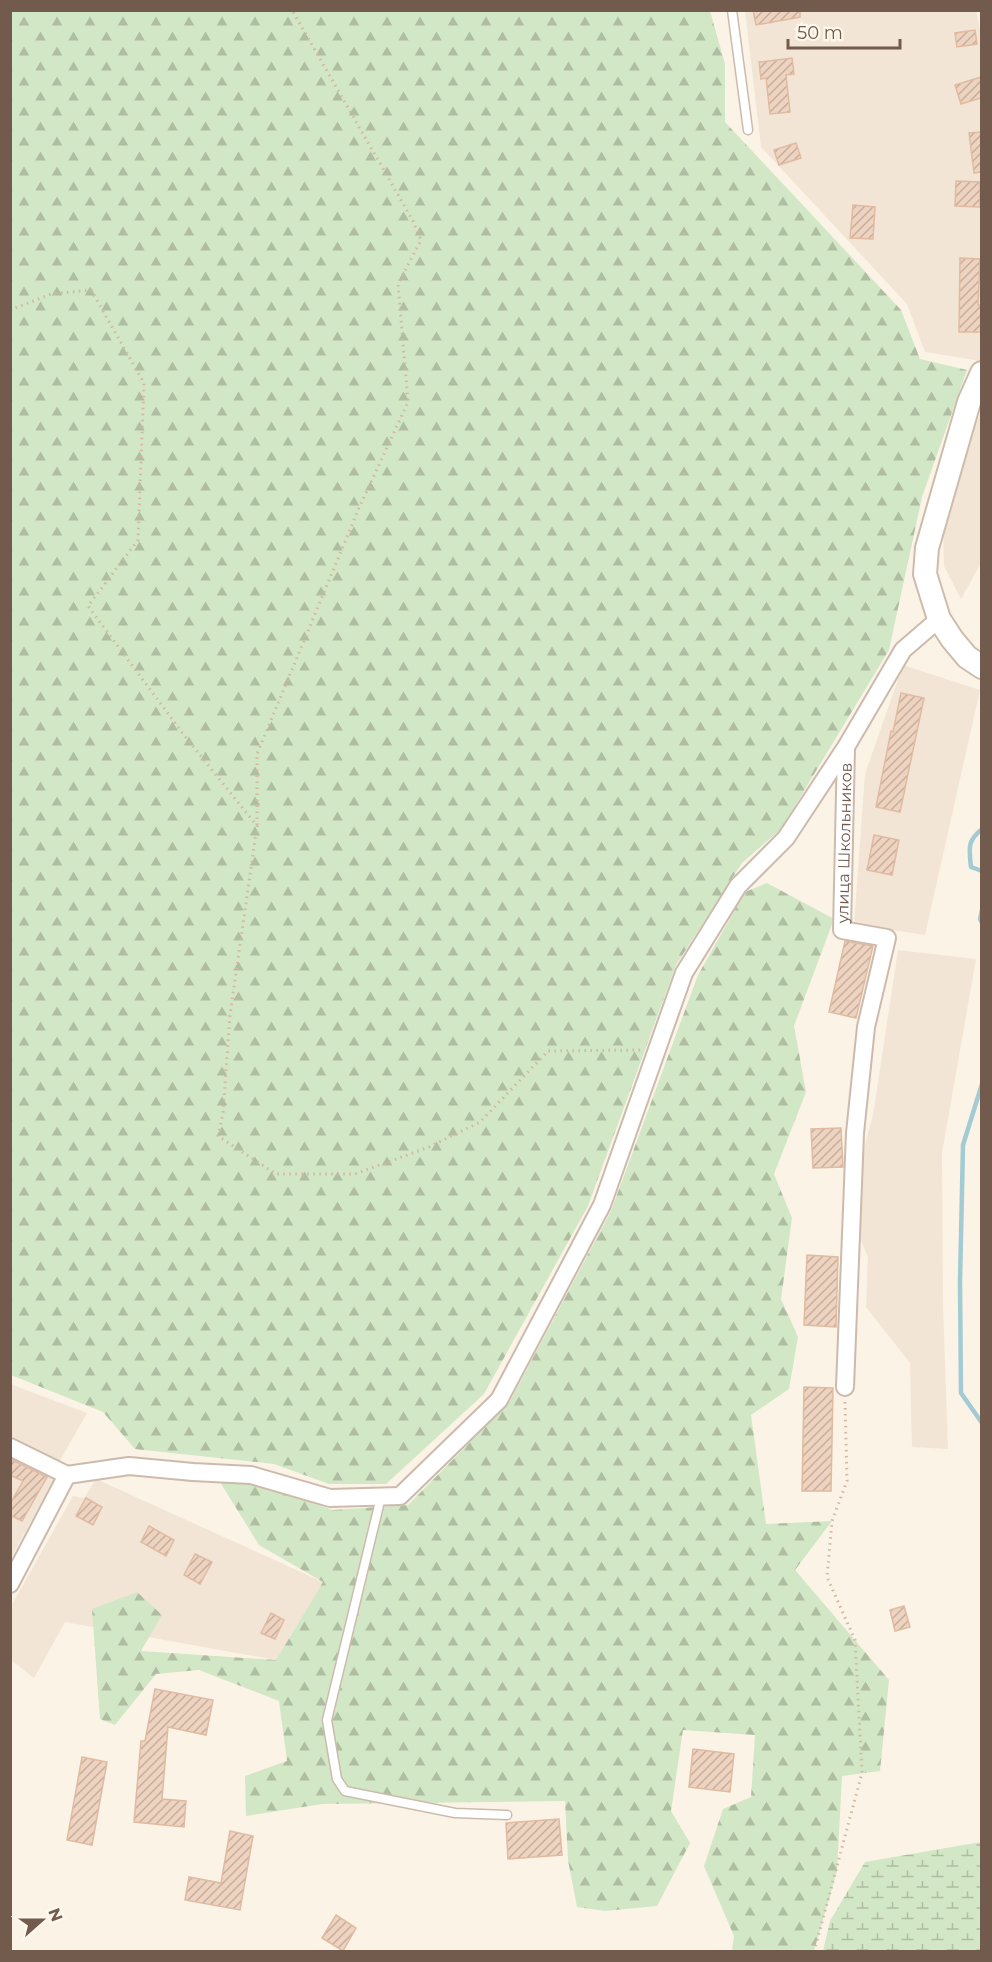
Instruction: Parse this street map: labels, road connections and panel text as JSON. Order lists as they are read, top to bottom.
{
  "streets": {
    "street": ["улица Школьников"]
  },
  "scale_bar": "50 m",
  "north": "right"
}
